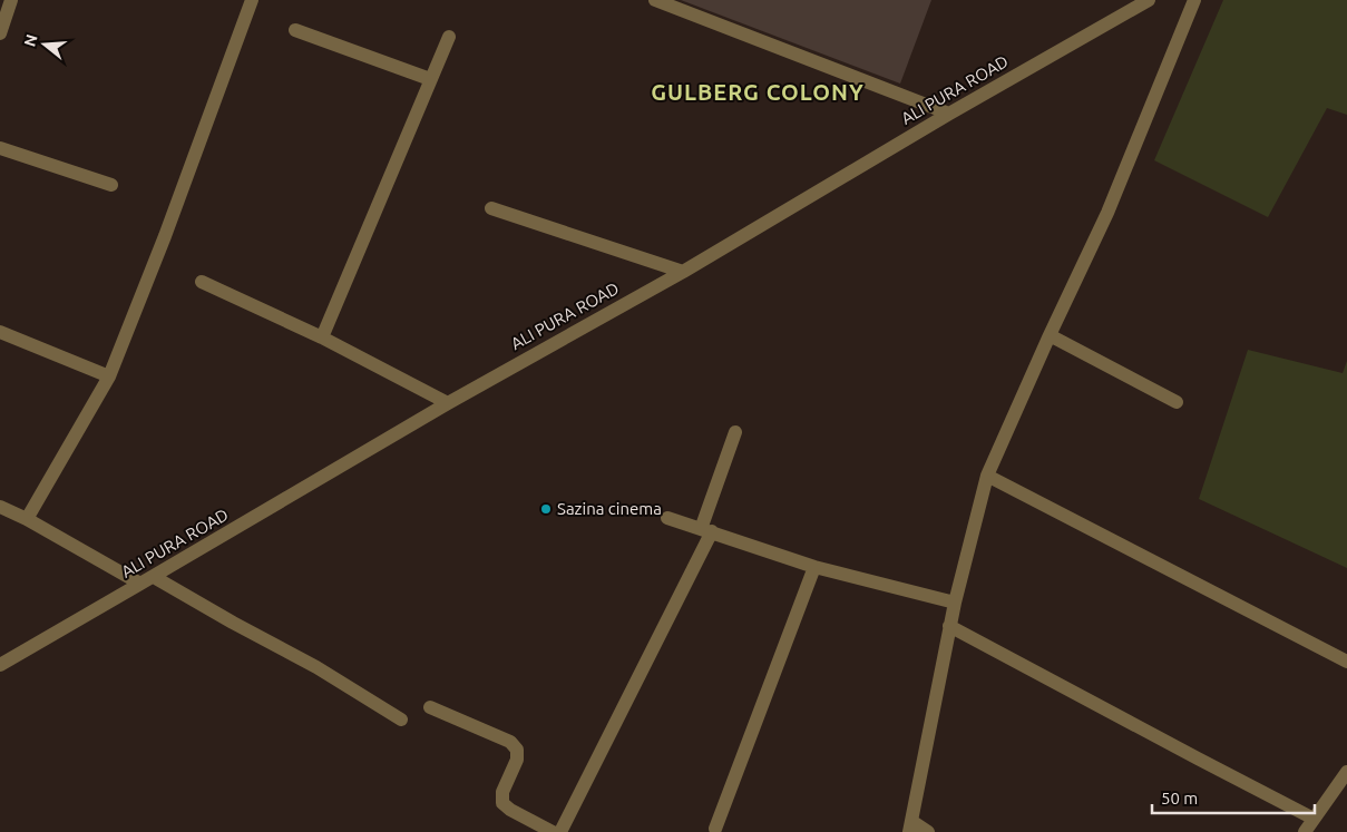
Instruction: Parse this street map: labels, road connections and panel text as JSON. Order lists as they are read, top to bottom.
{
  "streets": {
    "street": ["ALI PURA ROAD"]
  },
  "districts": ["GULBERG COLONY"],
  "places": ["Sazina cinema"],
  "scale_bar": "50 m",
  "north": "left"
}
